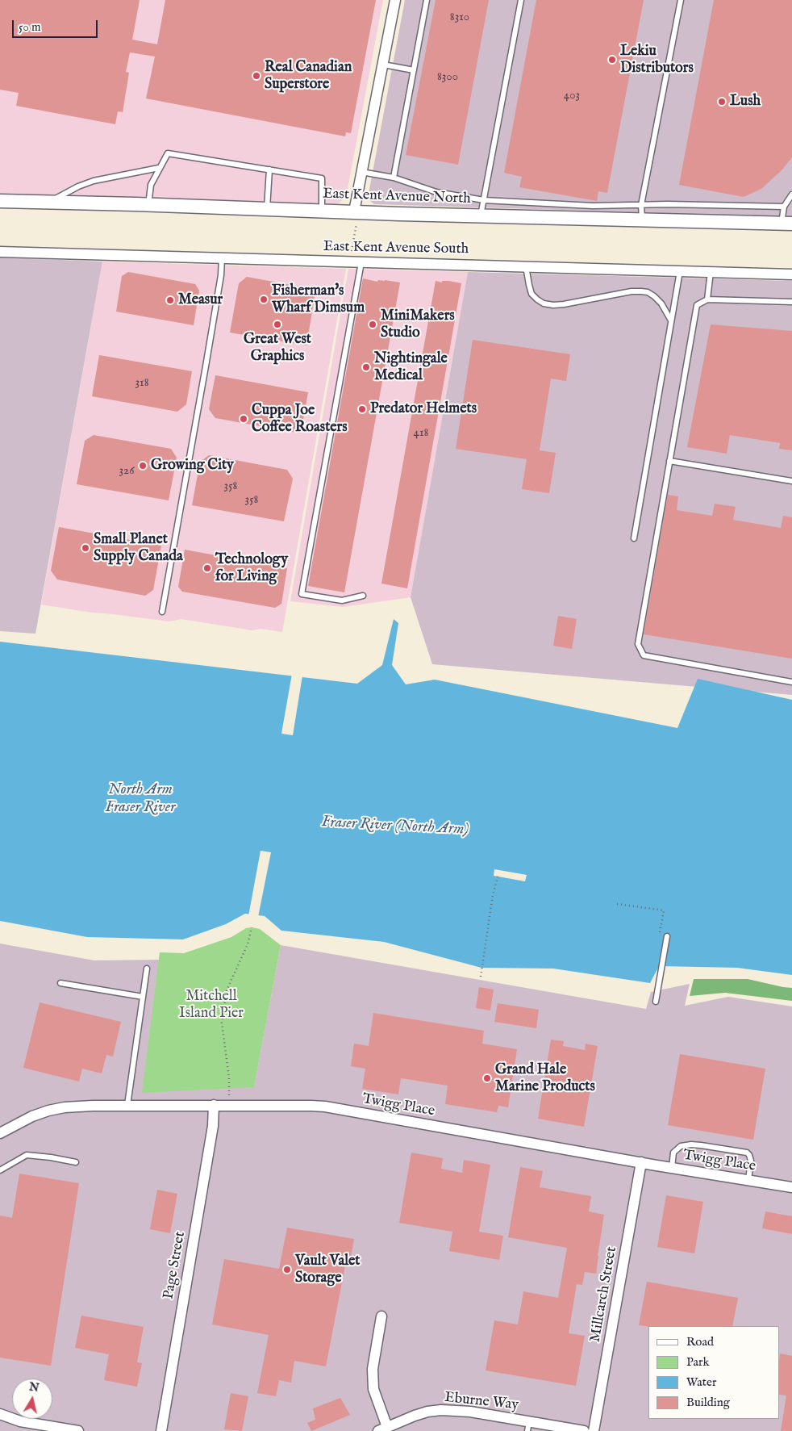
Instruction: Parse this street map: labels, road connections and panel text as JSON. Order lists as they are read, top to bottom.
{
  "streets": {
    "street": [
      "East Kent Avenue North",
      "East Kent Avenue South",
      "Twigg Place",
      "Page Street",
      "Millcarch Street",
      "Eburne Way"
    ]
  },
  "crossings": [
    ["Twigg Place", "Page Street"],
    ["Twigg Place", "Millcarch Street"]
  ],
  "water": ["North Arm Fraser River", "Fraser River (North Arm)"],
  "parks": ["Mitchell Island Pier"],
  "places": [
    "Lekiu Distributors",
    "Real Canadian Superstore",
    "Lush",
    "Fisherman's Wharf Dimsum",
    "Measur",
    "Great West Graphics",
    "MiniMakers Studio",
    "Nightingale Medical",
    "Predator Helmets",
    "Cuppa Joe Coffee Roasters",
    "Growing City",
    "Small Planet Supply Canada",
    "Technology for Living",
    "Grand Hale Marine Products",
    "Vault Valet Storage"
  ],
  "house_numbers": [
    "8310",
    "8300",
    "403",
    "318",
    "418",
    "326",
    "358",
    "358"
  ],
  "legend": [
    "Road",
    "Park",
    "Water",
    "Building"
  ],
  "scale_bar": "50 m",
  "north": "top"
}
